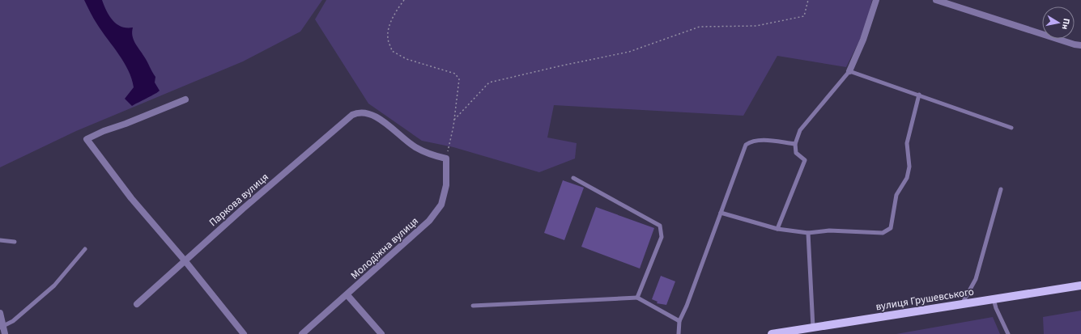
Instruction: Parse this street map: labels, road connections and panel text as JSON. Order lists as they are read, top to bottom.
{
  "streets": {
    "main road": ["вулиця Грушевського"],
    "street": ["Паркова вулиця", "Молодіжна вулиця"]
  },
  "crossings": [
    ["Паркова вулиця", "Молодіжна вулиця"]
  ],
  "north": "right"
}
